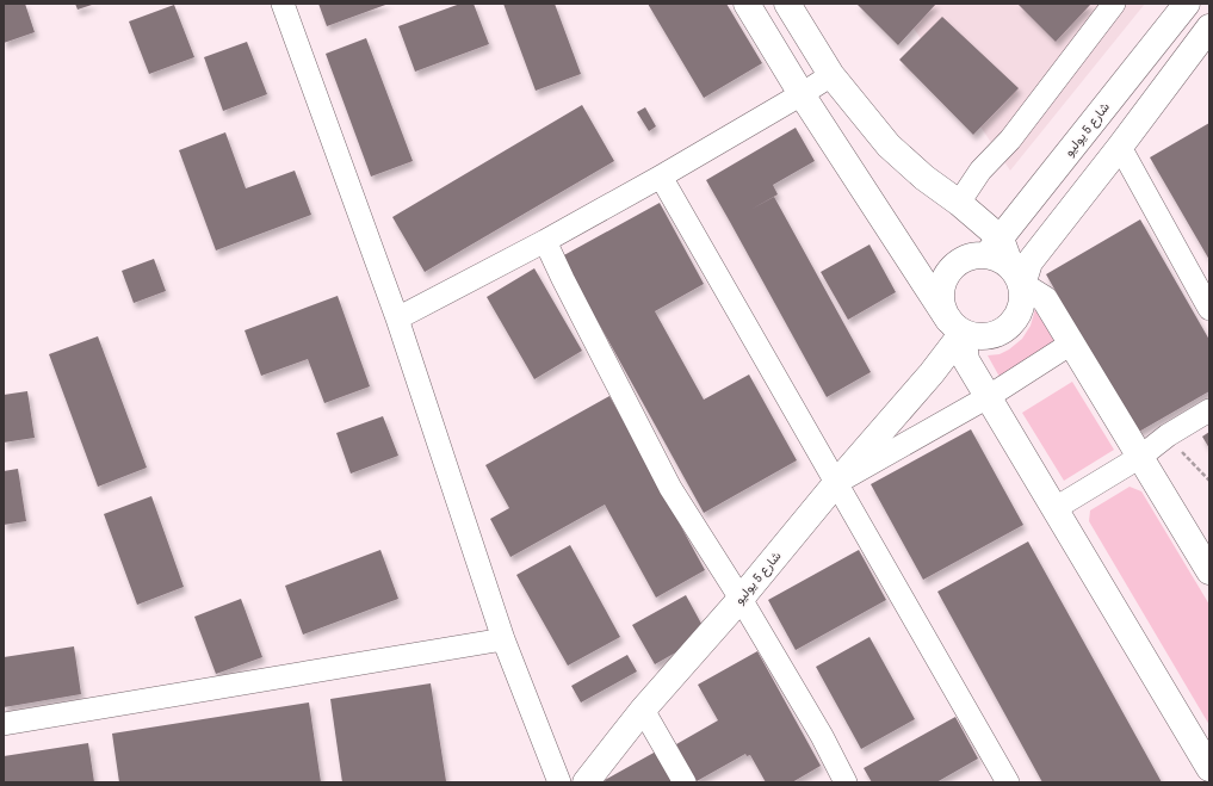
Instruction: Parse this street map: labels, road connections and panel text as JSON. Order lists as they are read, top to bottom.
{
  "streets": {
    "street": ["شارع 5 يوليو"]
  }
}
